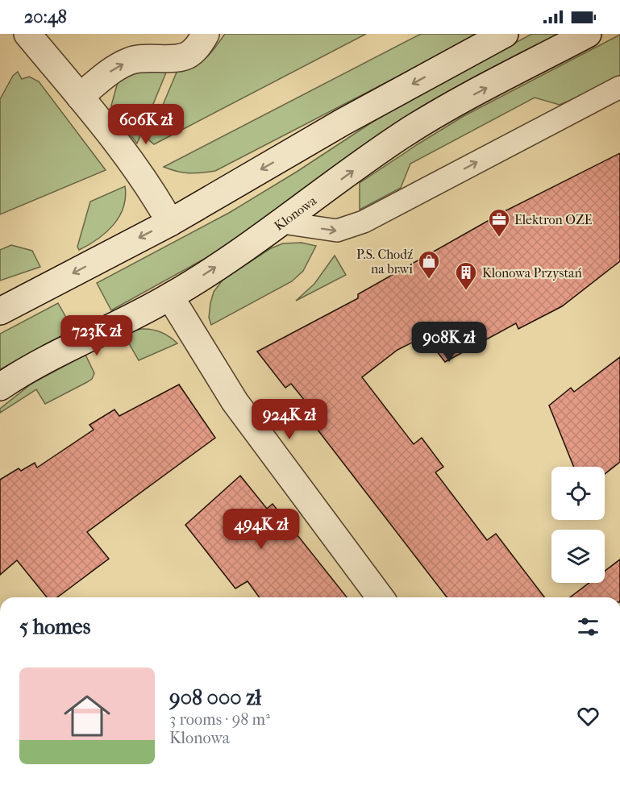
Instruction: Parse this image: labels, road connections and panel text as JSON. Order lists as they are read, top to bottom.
{
  "streets": {
    "street": ["Klonowa"]
  },
  "places": {
    "office": ["Elektron OZE"],
    "shop": ["P.S. Chodź na brwi"],
    "building": ["Klonowa Przystań"]
  },
  "page": {
    "status": "20:48",
    "price": [
      "606K zł",
      "723K zł",
      "908K zł",
      "924K zł",
      "494K zł"
    ],
    "heading": "5 homes",
    "list": [
      {
        "name": "908 000 zł",
        "note": "3 rooms · 98 m² · Klonowa"
      }
    ]
  }
}
